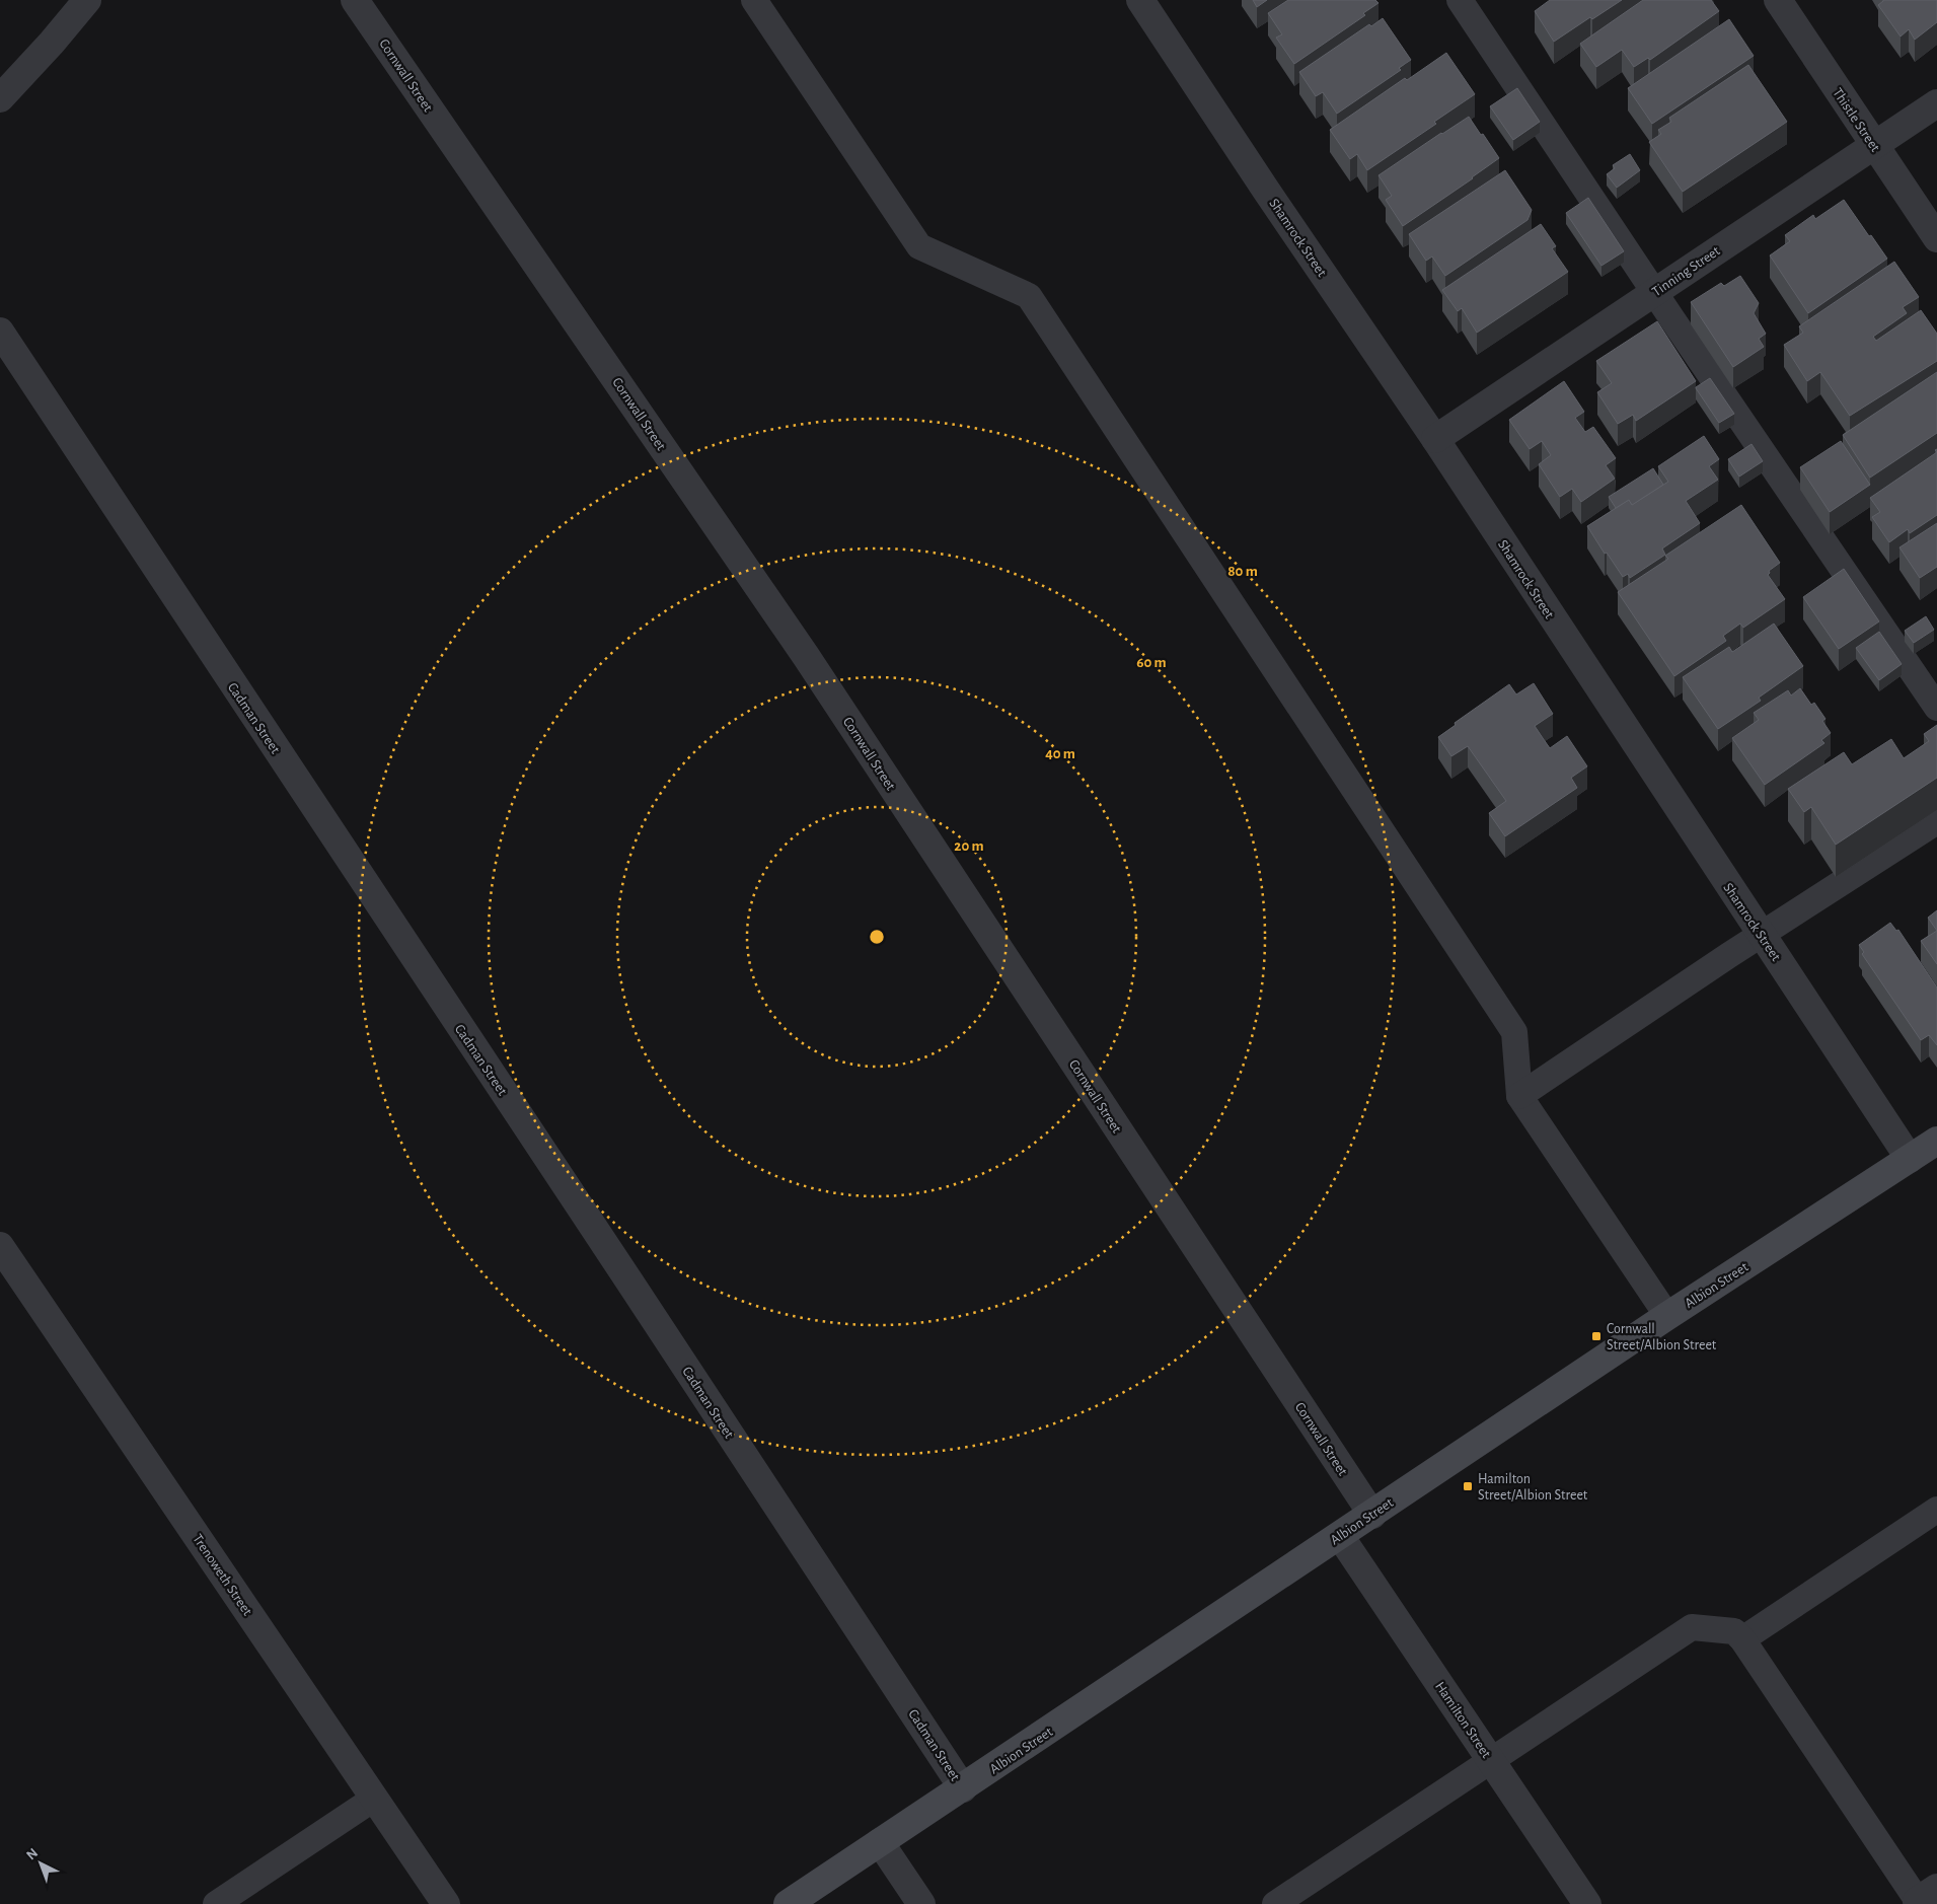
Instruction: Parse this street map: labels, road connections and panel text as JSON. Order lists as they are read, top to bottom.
{
  "streets": {
    "street": [
      "Cornwall Street",
      "Thistle Street",
      "Shamrock Street",
      "Tinning Street",
      "Cadman Street",
      "Albion Street",
      "Trenoweth Street",
      "Hamilton Street"
    ]
  },
  "crossings": [
    ["Cornwall Street", "Albion Street"],
    ["Thistle Street", "Tinning Street"],
    ["Shamrock Street", "Tinning Street"],
    ["Shamrock Street", "Albion Street"],
    ["Cadman Street", "Albion Street"],
    ["Albion Street", "Hamilton Street"]
  ],
  "places": {
    "transit": ["Cornwall Street/Albion Street", "Hamilton Street/Albion Street"]
  },
  "north": "top left",
  "rings": [
    "80 m",
    "60 m",
    "40 m",
    "20 m"
  ]
}
